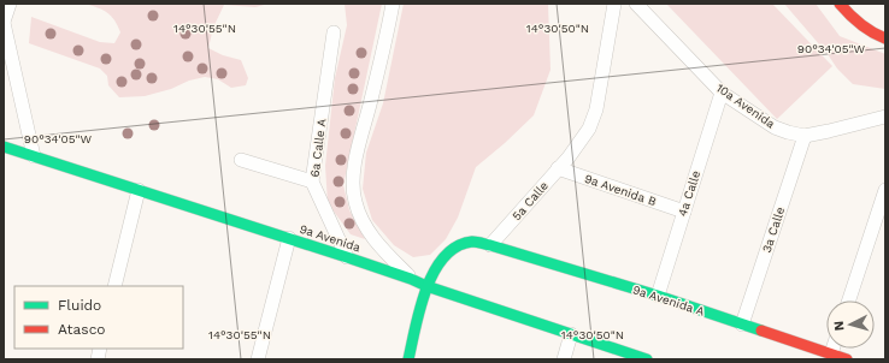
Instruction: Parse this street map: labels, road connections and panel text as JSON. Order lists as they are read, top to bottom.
{
  "streets": {
    "street": [
      "10a Avenida",
      "6a Calle A",
      "9a Avenida B",
      "4a Calle",
      "5a Calle",
      "3a Calle",
      "9a Avenida",
      "9a Avenida A"
    ]
  },
  "crossings": [
    ["10a Avenida", "4a Calle"],
    ["10a Avenida", "3a Calle"],
    ["6a Calle A", "9a Avenida"],
    ["9a Avenida B", "4a Calle"],
    ["9a Avenida B", "5a Calle"],
    ["4a Calle", "9a Avenida A"],
    ["5a Calle", "9a Avenida A"],
    ["3a Calle", "9a Avenida A"]
  ],
  "legend": ["Fluido", "Atasco"],
  "north": "left",
  "coordinates": ["14°30'55\"N", "14°30'50\"N", "90°34'05\"W"]
}
